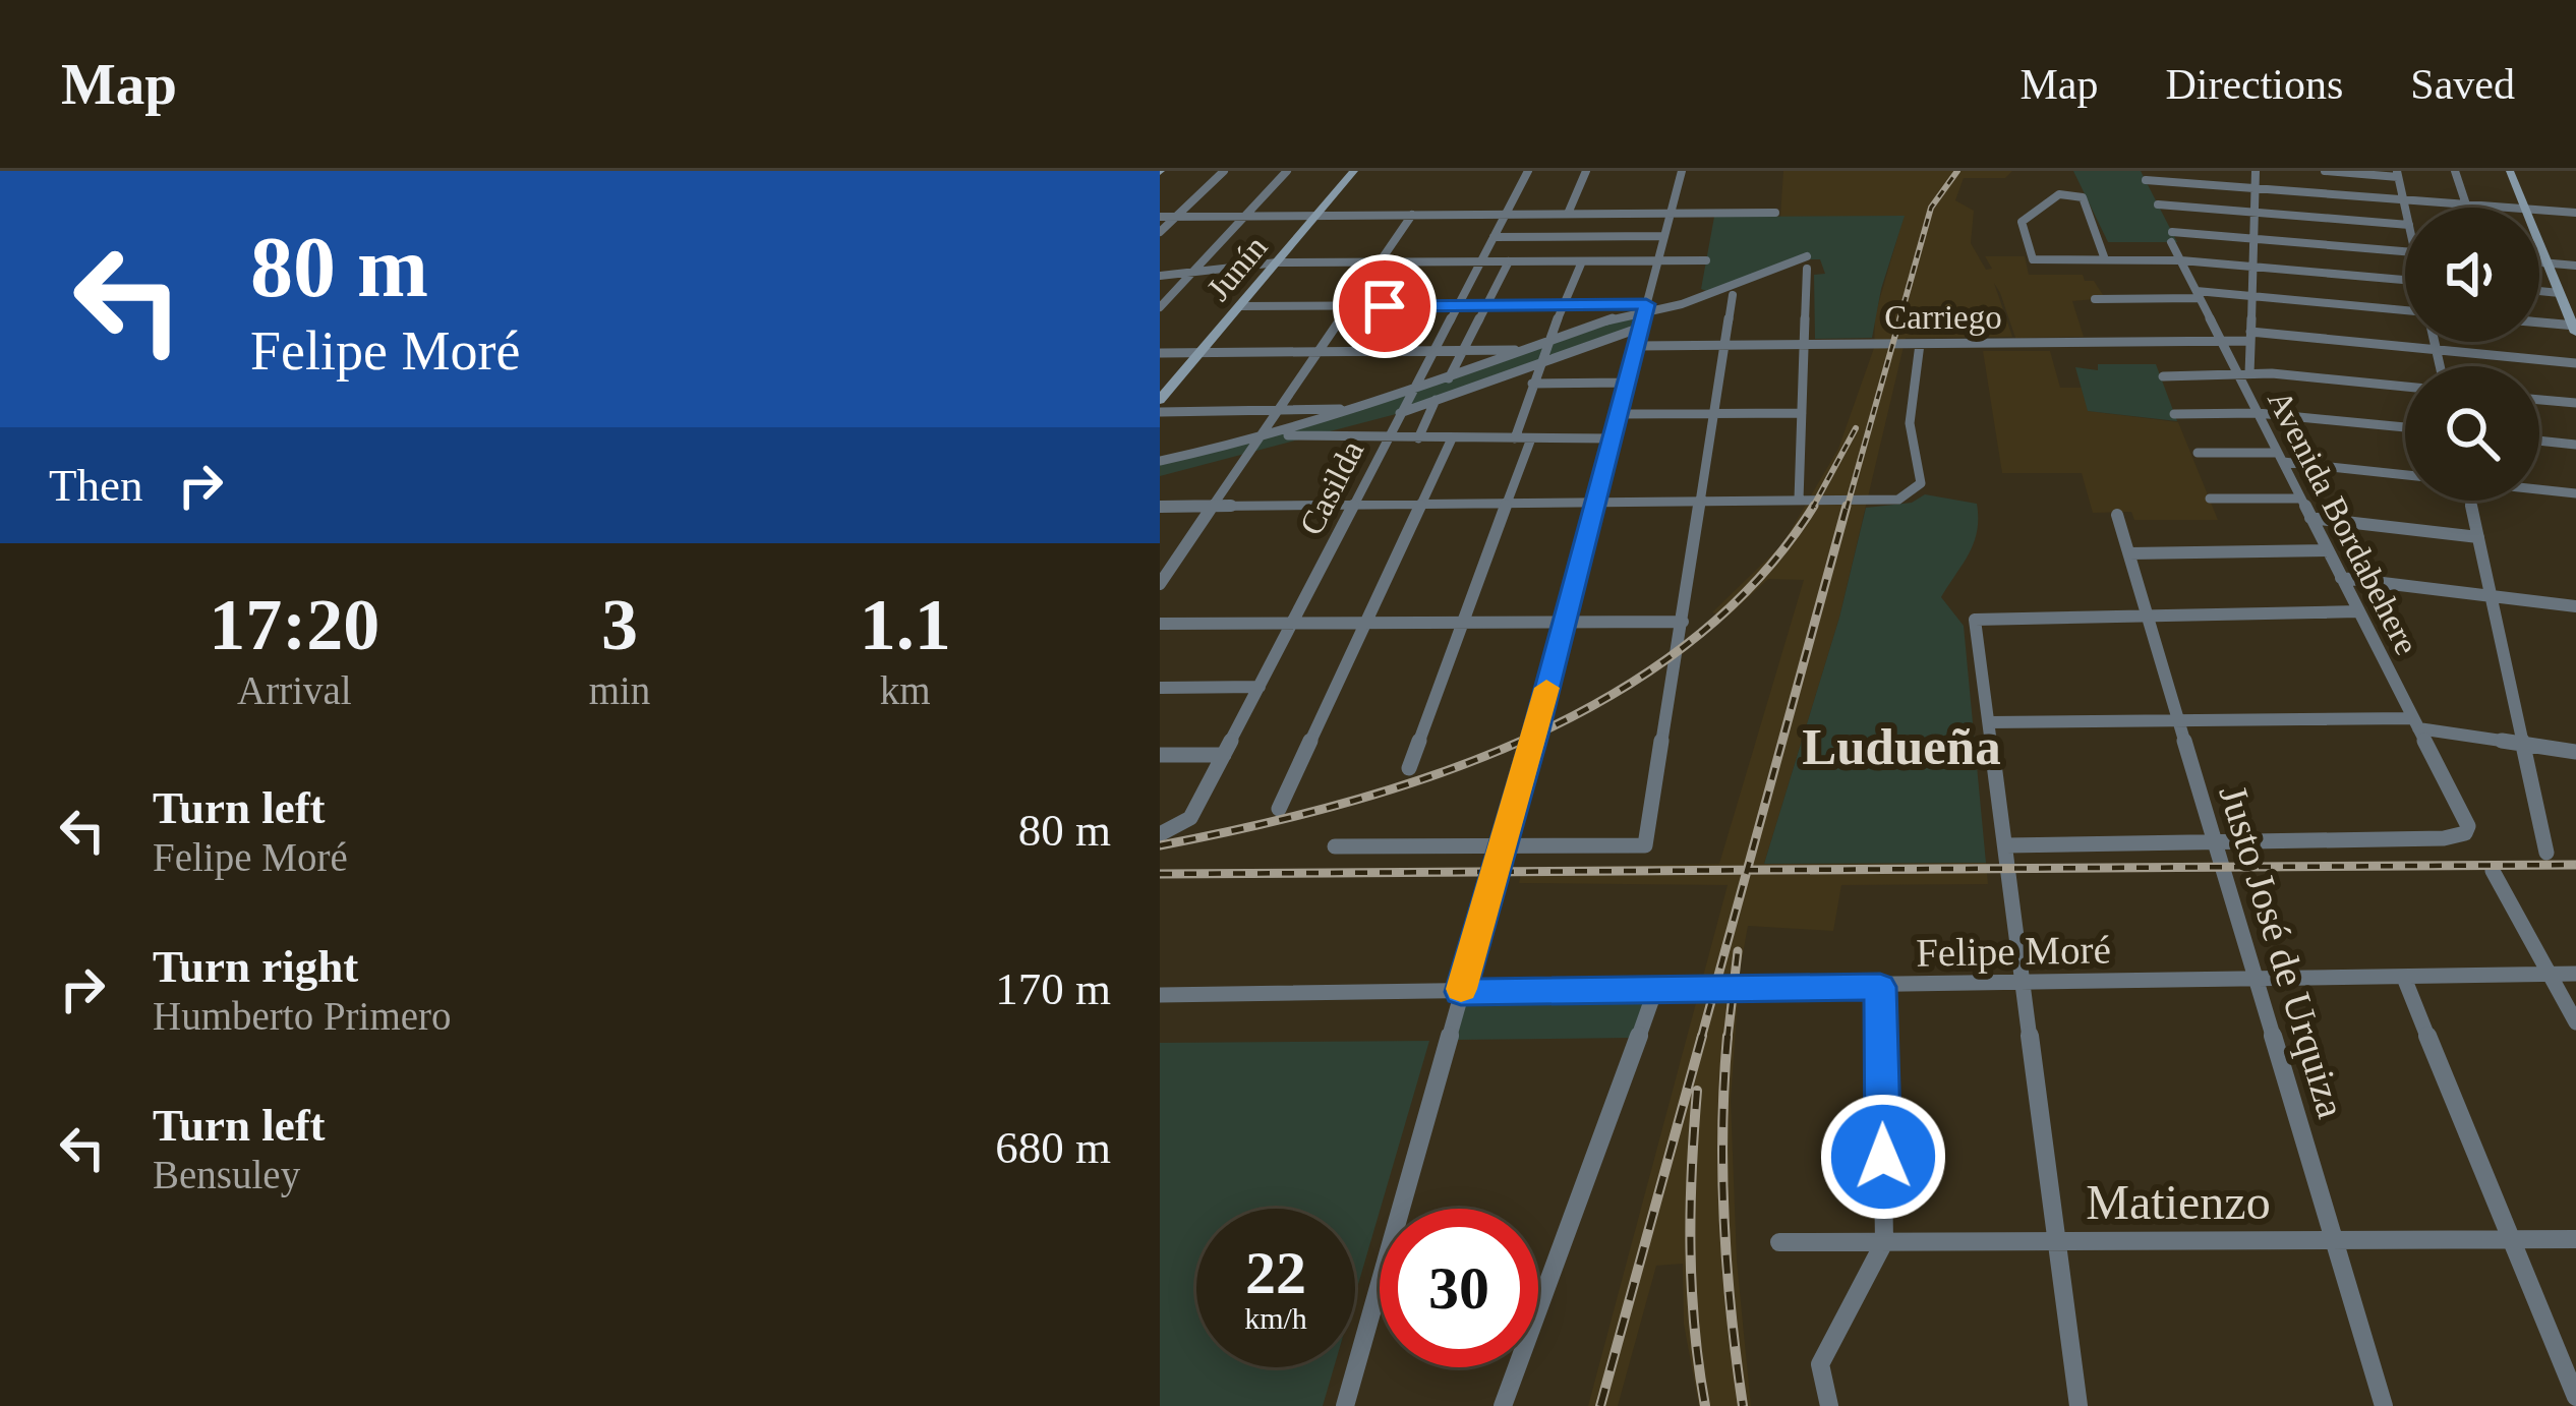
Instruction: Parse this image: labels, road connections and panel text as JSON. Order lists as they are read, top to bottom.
{
  "streets": {
    "main road": ["Junín"],
    "street": [
      "Carriego",
      "Casilda",
      "Avenida Bordabehere",
      "Felipe Moré",
      "Justo José de Urquiza",
      "Matienzo"
    ]
  },
  "crossings": [
    ["Carriego", "Avenida Bordabehere"],
    ["Avenida Bordabehere", "Justo José de Urquiza"],
    ["Felipe Moré", "Justo José de Urquiza"],
    ["Justo José de Urquiza", "Matienzo"]
  ],
  "districts": ["Ludueña"],
  "page": {
    "header": "Map",
    "nav": ["Map", "Directions", "Saved"],
    "turn": ["80 m", "Felipe Moré"],
    "then": "Then",
    "eta": [
      "17:20",
      "Arrival",
      "3",
      "min",
      "1.1",
      "km"
    ],
    "list": [
      {
        "name": "Turn left",
        "note": "Felipe Moré",
        "value": "80 m"
      },
      {
        "name": "Turn right",
        "note": "Humberto Primero",
        "value": "170 m"
      },
      {
        "name": "Turn left",
        "note": "Bensuley",
        "value": "680 m"
      }
    ],
    "speed": "22 km/h",
    "limit": "30"
  }
}
